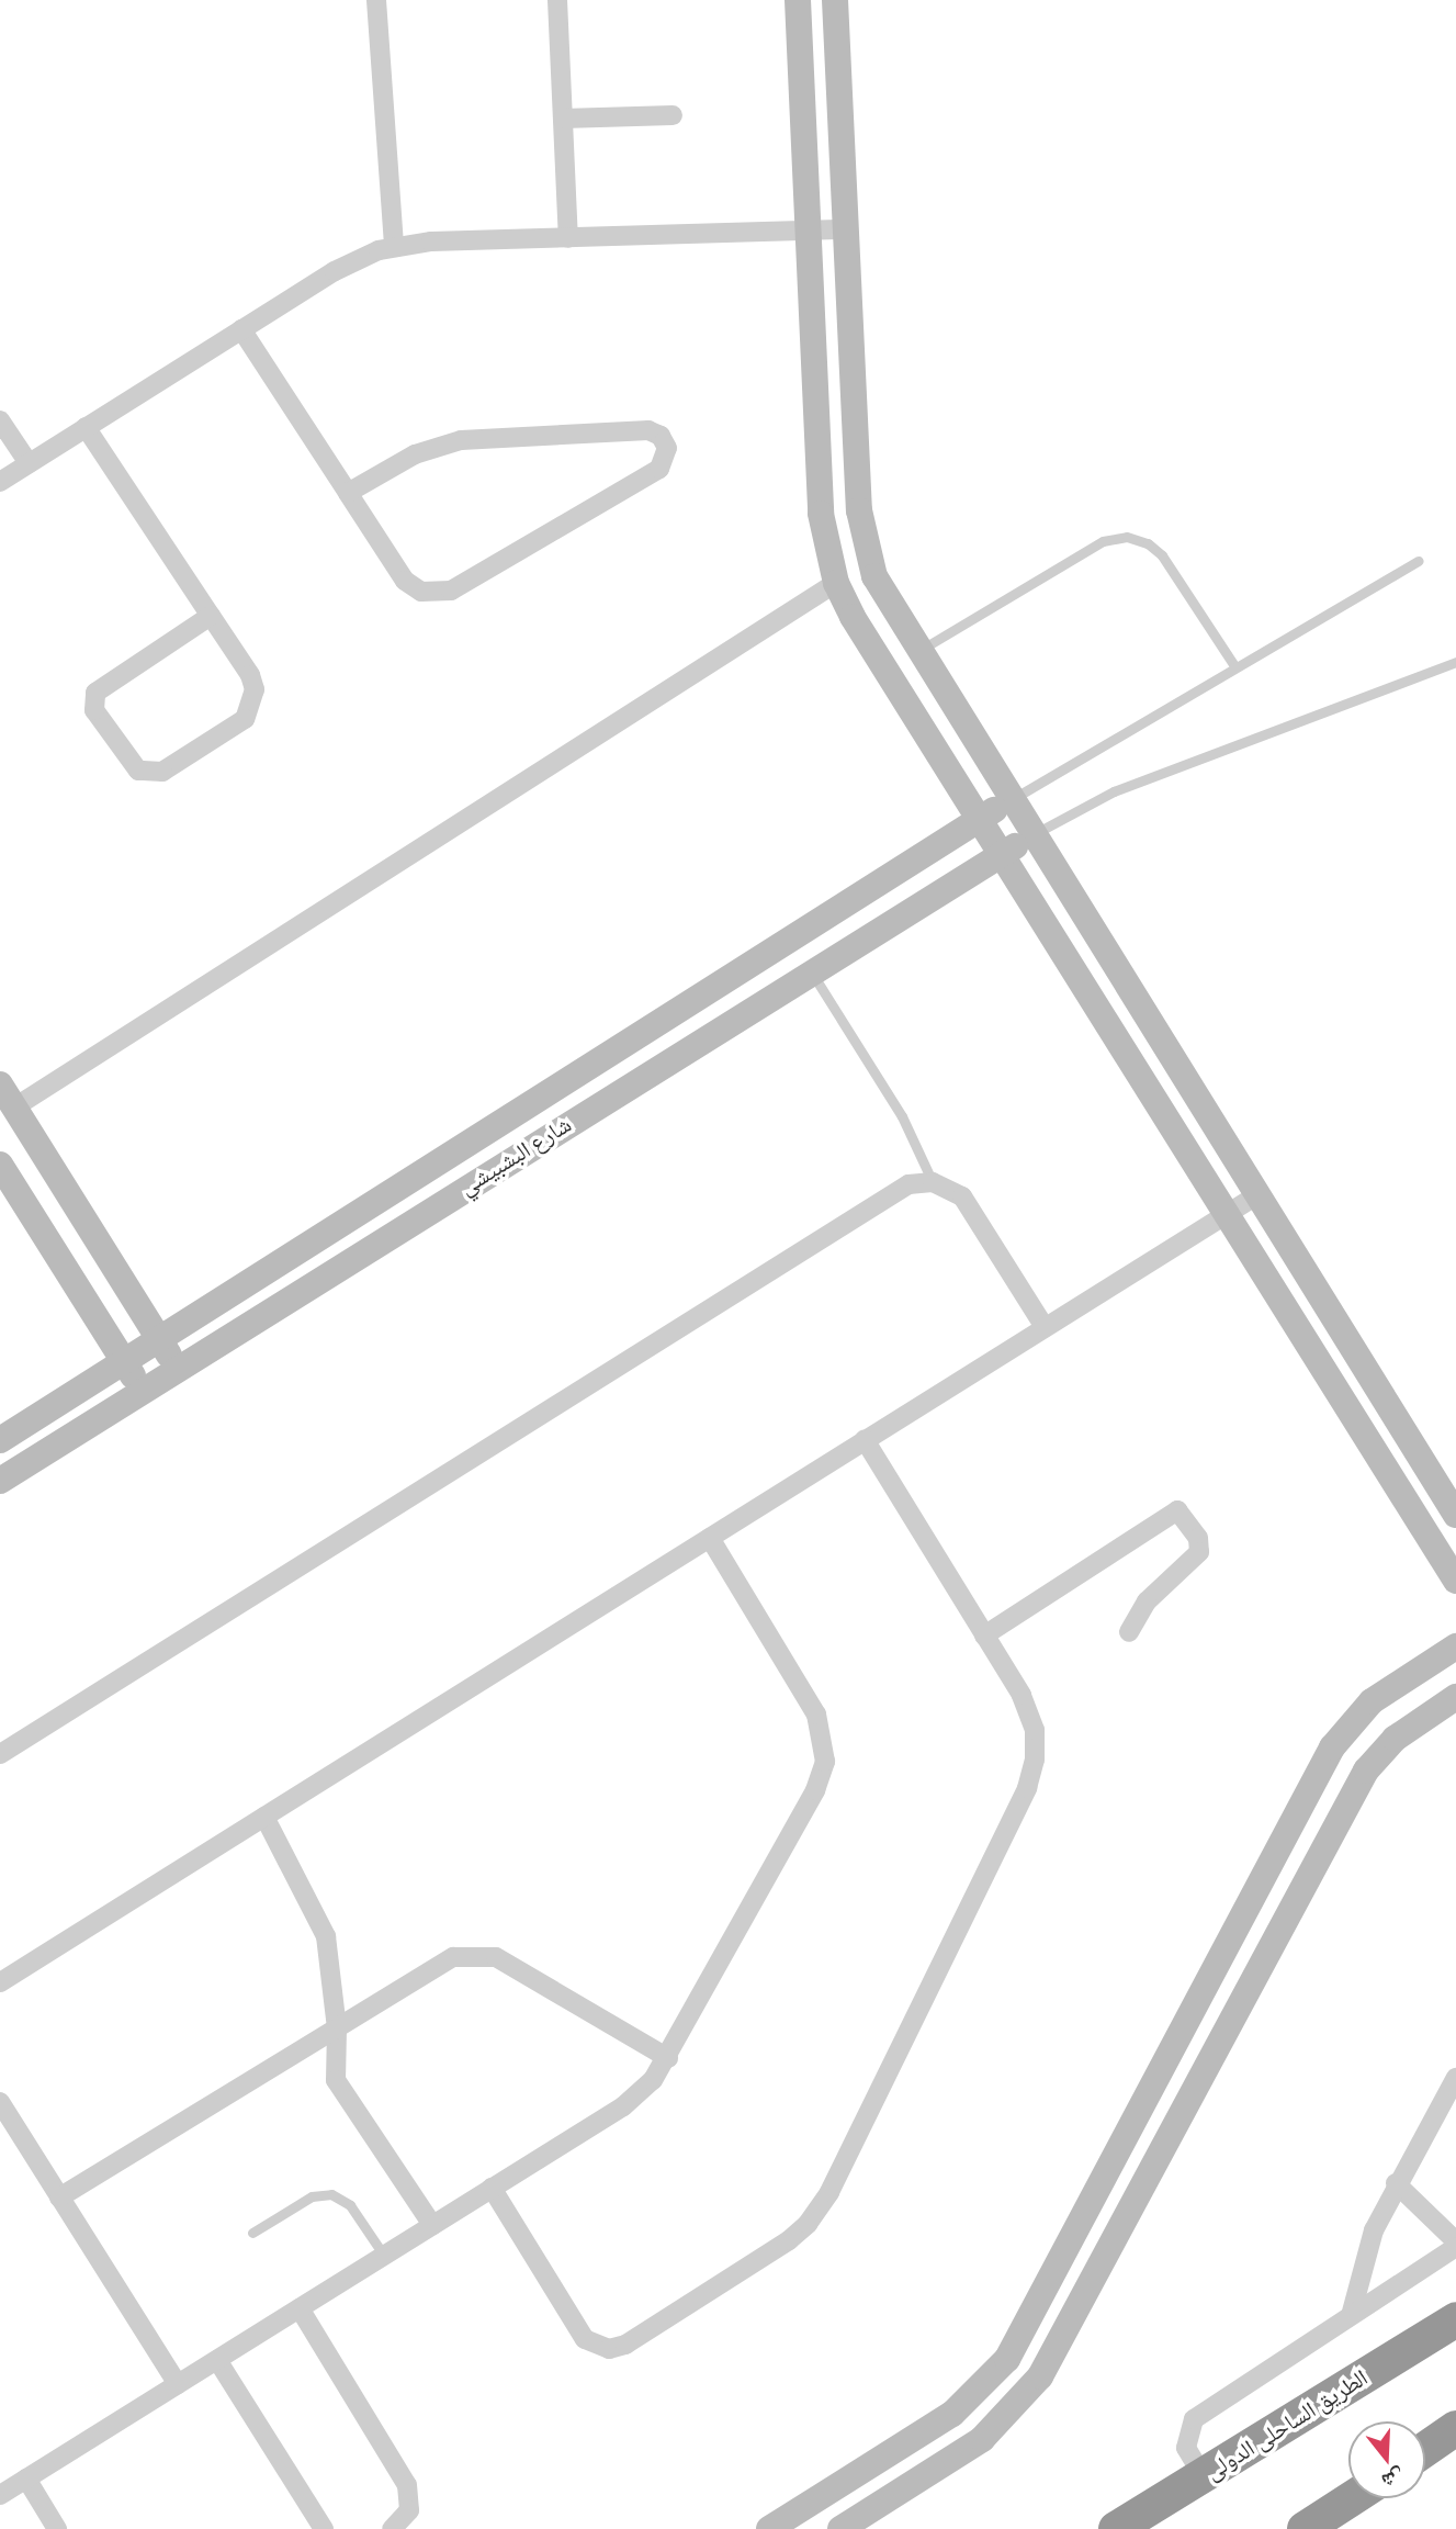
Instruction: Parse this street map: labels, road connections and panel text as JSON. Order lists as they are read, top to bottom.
{
  "streets": {
    "highway": ["الطريق الساحلى الدولى"],
    "street": ["شارع البشبيشي"]
  },
  "north": "bottom"
}
